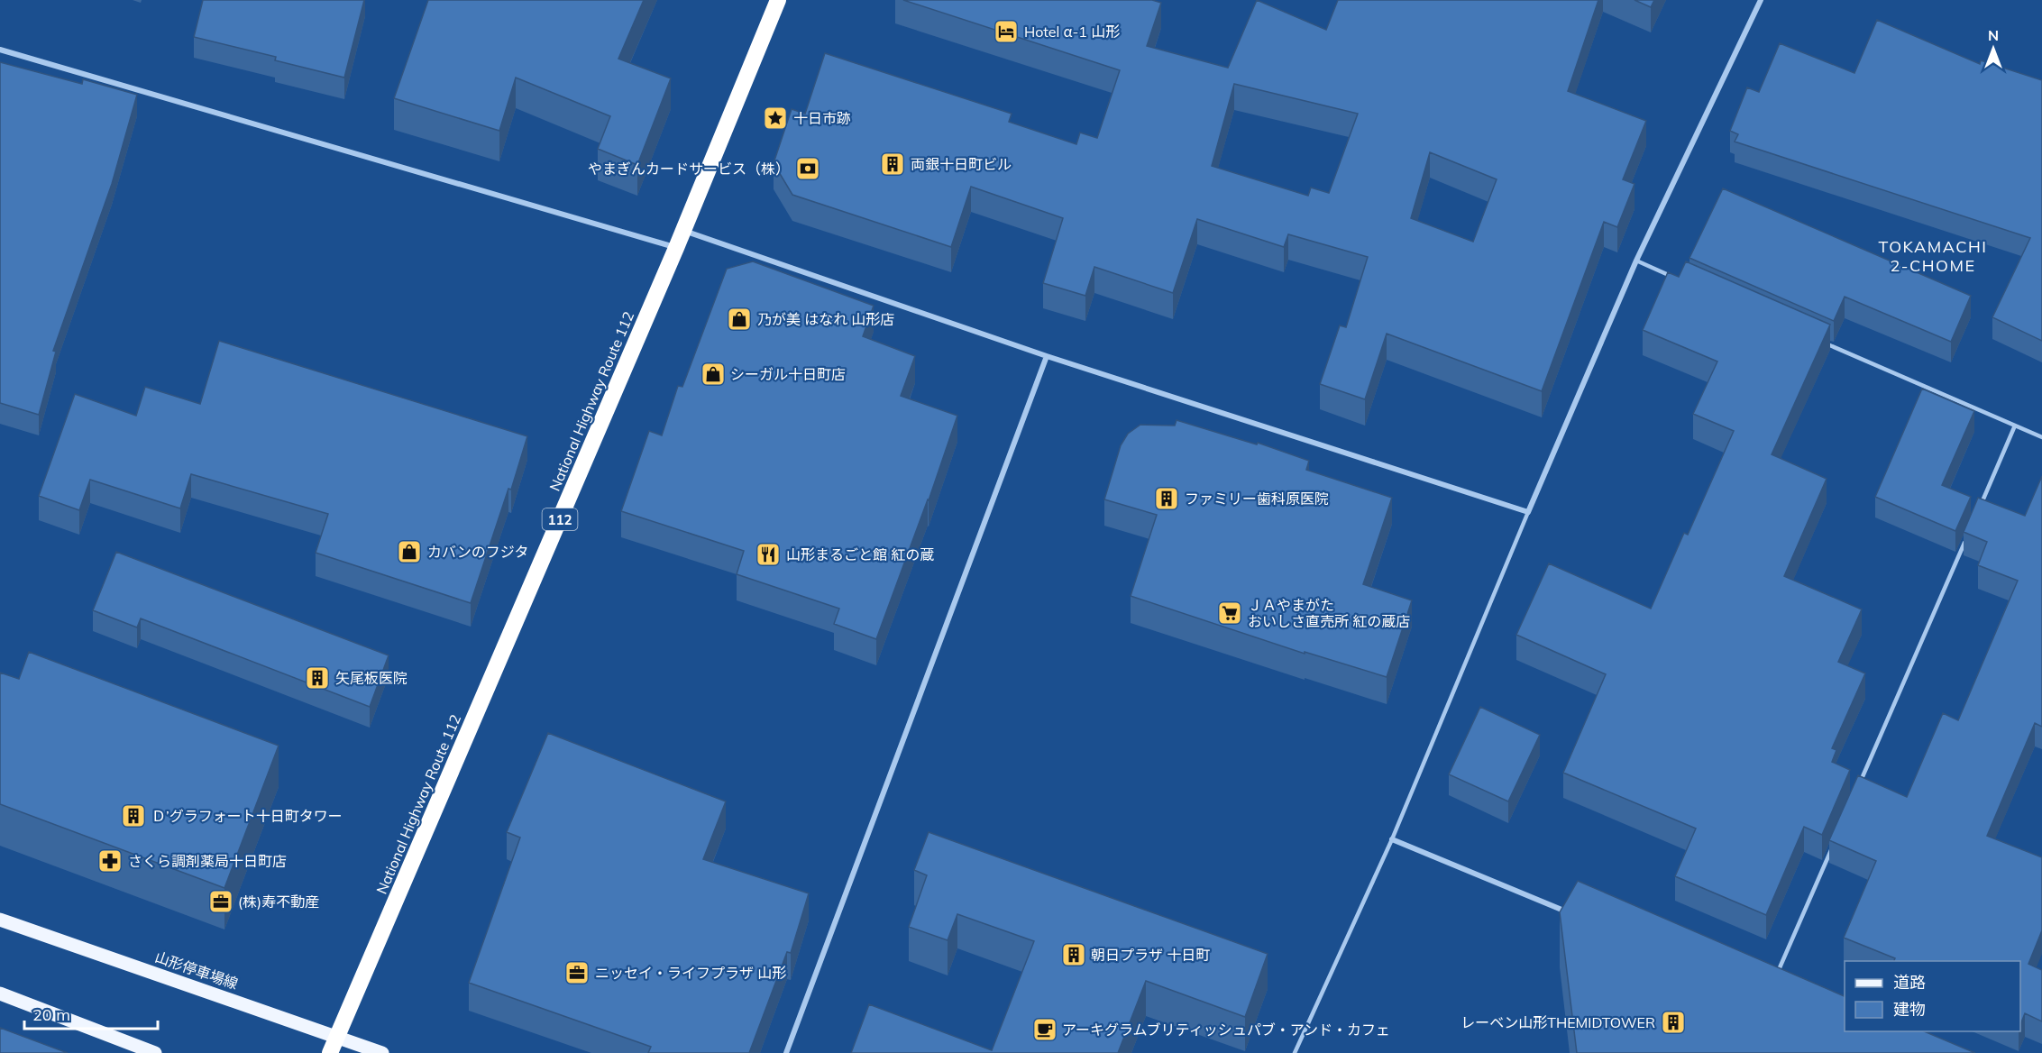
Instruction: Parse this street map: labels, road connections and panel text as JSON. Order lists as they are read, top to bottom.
{
  "streets": {
    "highway": ["National Highway Route 112", "112"],
    "main road": ["山形停車場線"]
  },
  "crossings": [
    ["National Highway Route 112", "山形停車場線"]
  ],
  "districts": ["TOKAMACHI 2-CHOME"],
  "places": {
    "hotel": ["Hotel α-1 山形"],
    "place": ["十日市跡"],
    "building": [
      "両銀十日町ビル",
      "ファミリー歯科原医院",
      "矢尾板医院",
      "Ｄ’グラフォート十日町タワー",
      "朝日プラザ 十日町",
      "レーベン山形THEMIDTOWER"
    ],
    "bank": ["やまぎんカードサービス（株）"],
    "shop": ["乃が美 はなれ 山形店", "シーガル十日町店", "カバンのフジタ"],
    "restaurant": ["山形まるごと館 紅の蔵"],
    "supermarket": ["ＪＡやまがた おいしさ直売所 紅の蔵店"],
    "pharmacy": ["さくら調剤薬局十日町店"],
    "office": ["(株)寿不動産", "ニッセイ・ライフプラザ 山形"],
    "cafe": ["アーキグラムブリティッシュパブ・アンド・カフェ"]
  },
  "legend": ["道路", "建物"],
  "scale_bar": "20 m",
  "north": "top"
}
